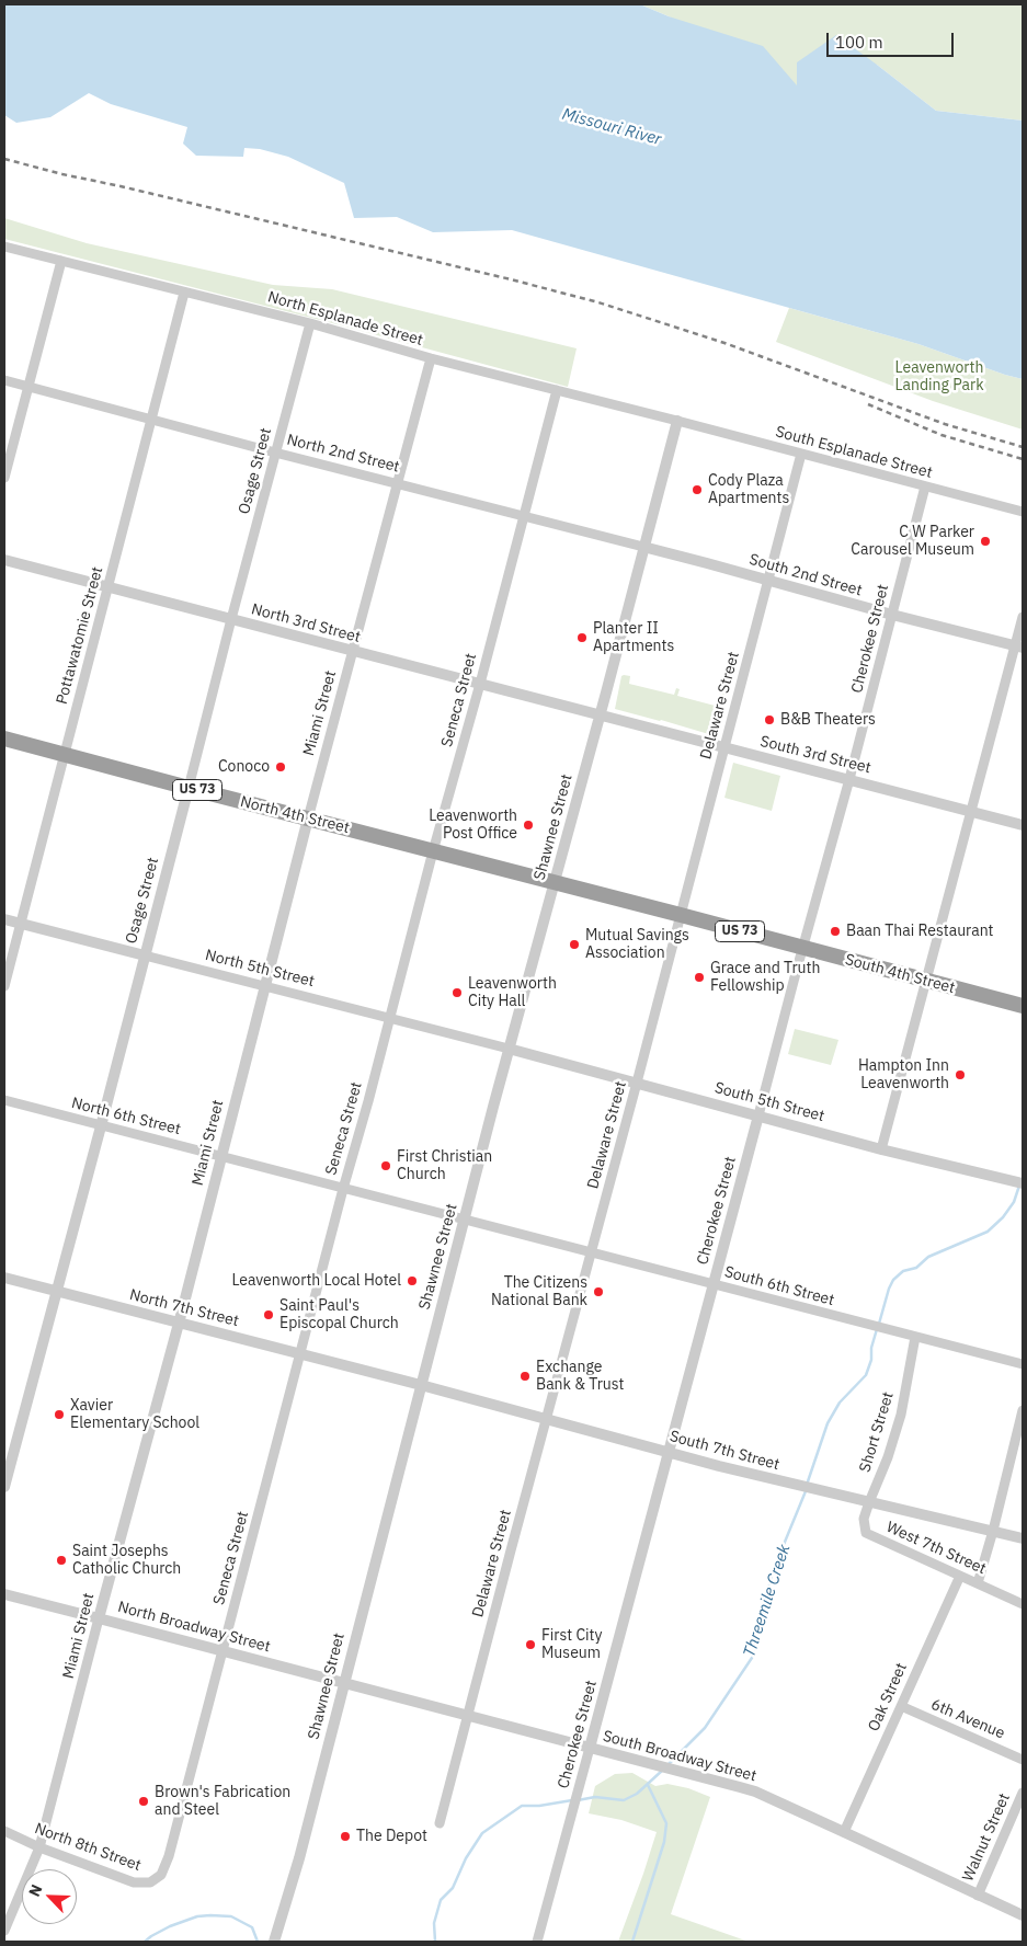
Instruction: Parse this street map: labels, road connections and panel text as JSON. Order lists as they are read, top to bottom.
{
  "streets": {
    "highway": ["US 73", "North 4th Street", "South 4th Street"],
    "street": [
      "North Esplanade Street",
      "South Esplanade Street",
      "North 2nd Street",
      "Osage Street",
      "South 2nd Street",
      "North 3rd Street",
      "Pottawatomie Street",
      "Cherokee Street",
      "Seneca Street",
      "Delaware Street",
      "Miami Street",
      "South 3rd Street",
      "Shawnee Street",
      "North 5th Street",
      "South 5th Street",
      "North 6th Street",
      "South 6th Street",
      "North 7th Street",
      "Short Street",
      "South 7th Street",
      "West 7th Street",
      "North Broadway Street",
      "Oak Street",
      "6th Avenue",
      "South Broadway Street",
      "Walnut Street",
      "North 8th Street"
    ]
  },
  "crossings": [
    ["North Esplanade Street", "South Esplanade Street"],
    ["North Esplanade Street", "Osage Street"],
    ["North Esplanade Street", "Pottawatomie Street"],
    ["North Esplanade Street", "Seneca Street"],
    ["North Esplanade Street", "Miami Street"],
    ["North Esplanade Street", "Shawnee Street"],
    ["South Esplanade Street", "Cherokee Street"],
    ["South Esplanade Street", "Delaware Street"],
    ["South Esplanade Street", "Shawnee Street"],
    ["North 2nd Street", "Osage Street"],
    ["North 2nd Street", "South 2nd Street"],
    ["North 2nd Street", "Pottawatomie Street"],
    ["North 2nd Street", "Seneca Street"],
    ["North 2nd Street", "Miami Street"],
    ["North 2nd Street", "Shawnee Street"],
    ["Osage Street", "North 3rd Street"],
    ["Osage Street", "North 4th Street"],
    ["Osage Street", "North 5th Street"],
    ["Osage Street", "North 6th Street"],
    ["Osage Street", "North 7th Street"],
    ["South 2nd Street", "Cherokee Street"],
    ["South 2nd Street", "Delaware Street"],
    ["South 2nd Street", "Shawnee Street"],
    ["North 3rd Street", "Pottawatomie Street"],
    ["North 3rd Street", "Seneca Street"],
    ["North 3rd Street", "Miami Street"],
    ["North 3rd Street", "South 3rd Street"],
    ["North 3rd Street", "Shawnee Street"],
    ["Pottawatomie Street", "North 4th Street"],
    ["Pottawatomie Street", "North 5th Street"],
    ["Cherokee Street", "South 3rd Street"],
    ["Cherokee Street", "South 4th Street"],
    ["Cherokee Street", "South 5th Street"],
    ["Cherokee Street", "South 6th Street"],
    ["Cherokee Street", "South 7th Street"],
    ["Cherokee Street", "South Broadway Street"],
    ["Seneca Street", "North 4th Street"],
    ["Seneca Street", "North 5th Street"],
    ["Seneca Street", "North 6th Street"],
    ["Seneca Street", "North 7th Street"],
    ["Seneca Street", "North Broadway Street"],
    ["Seneca Street", "North 8th Street"],
    ["Delaware Street", "South 3rd Street"],
    ["Delaware Street", "South 4th Street"],
    ["Delaware Street", "South 5th Street"],
    ["Delaware Street", "South 6th Street"],
    ["Delaware Street", "South 7th Street"],
    ["Delaware Street", "South Broadway Street"],
    ["Miami Street", "North 4th Street"],
    ["Miami Street", "North 5th Street"],
    ["Miami Street", "North 6th Street"],
    ["Miami Street", "North 7th Street"],
    ["Miami Street", "North Broadway Street"],
    ["Miami Street", "North 8th Street"],
    ["South 3rd Street", "Shawnee Street"],
    ["North 4th Street", "Shawnee Street"],
    ["North 4th Street", "South 4th Street"],
    ["Shawnee Street", "North 5th Street"],
    ["Shawnee Street", "South 4th Street"],
    ["Shawnee Street", "South 5th Street"],
    ["Shawnee Street", "North 6th Street"],
    ["Shawnee Street", "South 6th Street"],
    ["Shawnee Street", "North 7th Street"],
    ["Shawnee Street", "South 7th Street"],
    ["Shawnee Street", "North Broadway Street"],
    ["Shawnee Street", "South Broadway Street"],
    ["North 5th Street", "South 5th Street"],
    ["North 6th Street", "South 6th Street"],
    ["South 6th Street", "Short Street"],
    ["North 7th Street", "South 7th Street"],
    ["Short Street", "South 7th Street"],
    ["Short Street", "West 7th Street"],
    ["South 7th Street", "West 7th Street"],
    ["West 7th Street", "Oak Street"],
    ["North Broadway Street", "South Broadway Street"],
    ["Oak Street", "6th Avenue"],
    ["Oak Street", "South Broadway Street"],
    ["South Broadway Street", "Walnut Street"]
  ],
  "water": ["Missouri River", "Threemile Creek"],
  "parks": ["Leavenworth Landing Park"],
  "places": [
    "Cody Plaza Apartments",
    "C W Parker Carousel Museum",
    "Planter II Apartments",
    "B&B Theaters",
    "Conoco",
    "Leavenworth Post Office",
    "Baan Thai Restaurant",
    "Mutual Savings Association",
    "Grace and Truth Fellowship",
    "Leavenworth City Hall",
    "Hampton Inn Leavenworth",
    "First Christian Church",
    "Leavenworth Local Hotel",
    "The Citizens National Bank",
    "Saint Paul's Episcopal Church",
    "Exchange Bank & Trust",
    "Xavier Elementary School",
    "Saint Josephs Catholic Church",
    "First City Museum",
    "Brown's Fabrication and Steel",
    "The Depot"
  ],
  "scale_bar": "100 m",
  "north": "top left"
}
